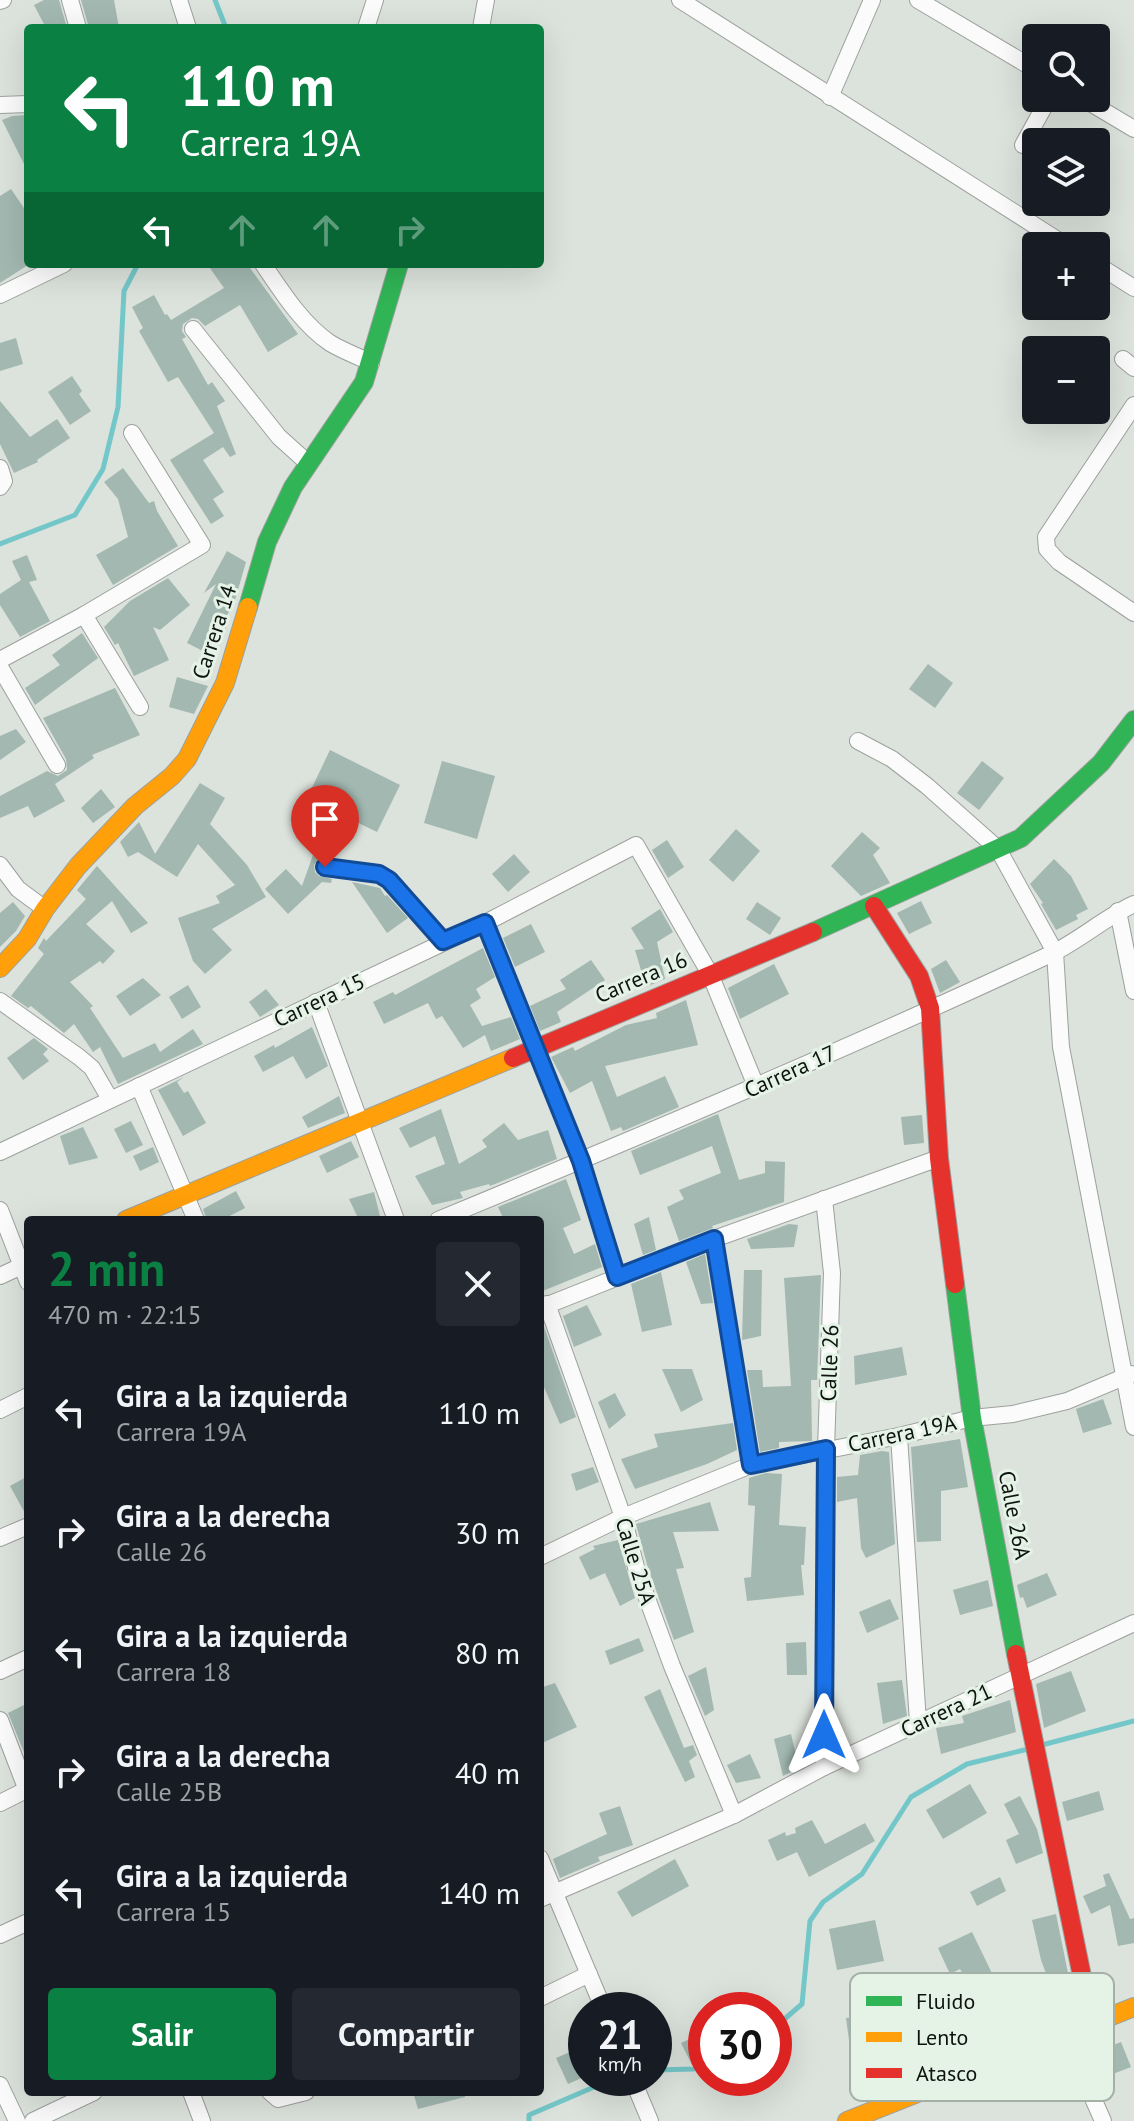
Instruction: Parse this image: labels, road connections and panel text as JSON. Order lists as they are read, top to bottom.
{
  "streets": {
    "street": [
      "Carrera 14",
      "Carrera 16",
      "Carrera 15",
      "Carrera 17",
      "Calle 26",
      "Carrera 19A",
      "Calle 26A",
      "Calle 25A",
      "Carrera 21"
    ]
  },
  "crossings": [
    ["Carrera 16", "Carrera 15"],
    ["Carrera 16", "Calle 26A"],
    ["Carrera 17", "Calle 26A"],
    ["Calle 26", "Carrera 19A"],
    ["Calle 26", "Carrera 21"],
    ["Carrera 19A", "Calle 26A"],
    ["Carrera 19A", "Calle 25A"],
    ["Calle 26A", "Carrera 21"],
    ["Calle 25A", "Carrera 21"]
  ],
  "legend": ["Fluido", "Lento", "Atasco"],
  "page": {
    "map_buttons": ["+", "−"],
    "turn": ["110 m", "Carrera 19A"],
    "heading": ["2 min", "470 m · 22:15"],
    "list": [
      {
        "name": "Gira a la izquierda",
        "note": "Carrera 19A",
        "value": "110 m"
      },
      {
        "name": "Gira a la derecha",
        "note": "Calle 26",
        "value": "30 m"
      },
      {
        "name": "Gira a la izquierda",
        "note": "Carrera 18",
        "value": "80 m"
      },
      {
        "name": "Gira a la derecha",
        "note": "Calle 25B",
        "value": "40 m"
      },
      {
        "name": "Gira a la izquierda",
        "note": "Carrera 15",
        "value": "140 m"
      }
    ],
    "buttons": ["Salir", "Compartir"],
    "speed": "21 km/h",
    "limit": "30"
  }
}
